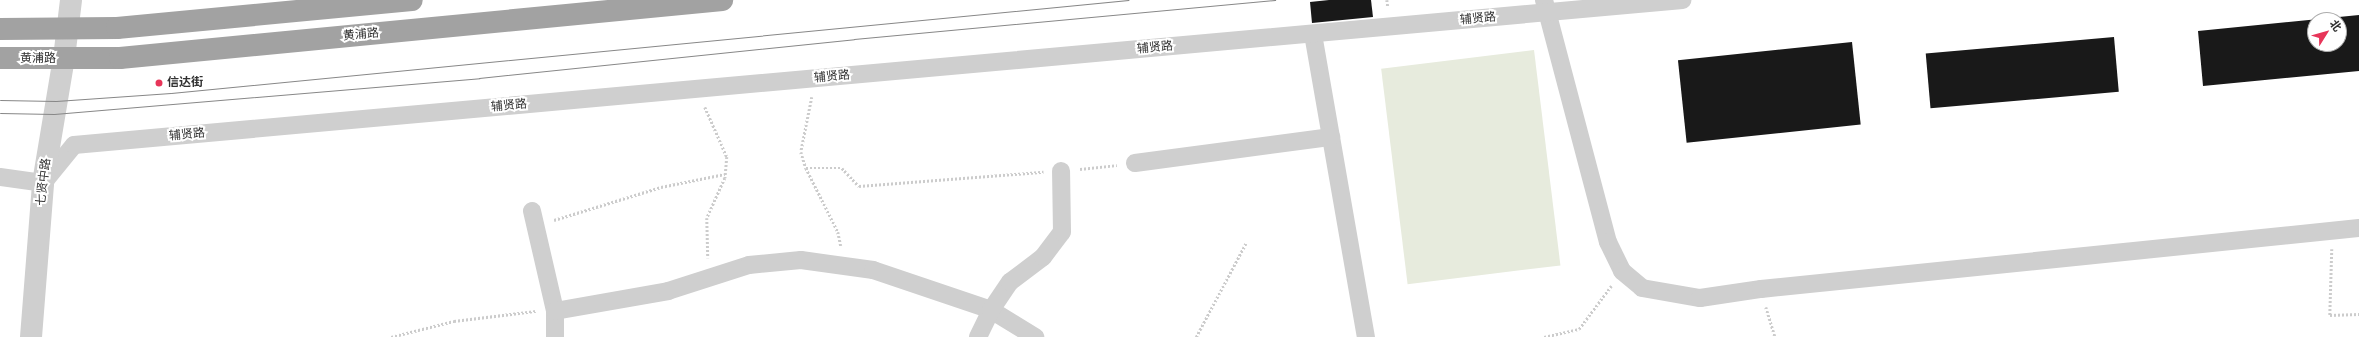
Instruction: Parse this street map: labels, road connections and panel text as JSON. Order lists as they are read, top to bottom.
{
  "streets": {
    "highway": ["黄浦路"],
    "street": ["辅贤路", "七贤中路"]
  },
  "crossings": [
    ["辅贤路", "七贤中路"],
    ["黄浦路", "七贤中路"]
  ],
  "places": ["信达街"],
  "north": "top right"
}
